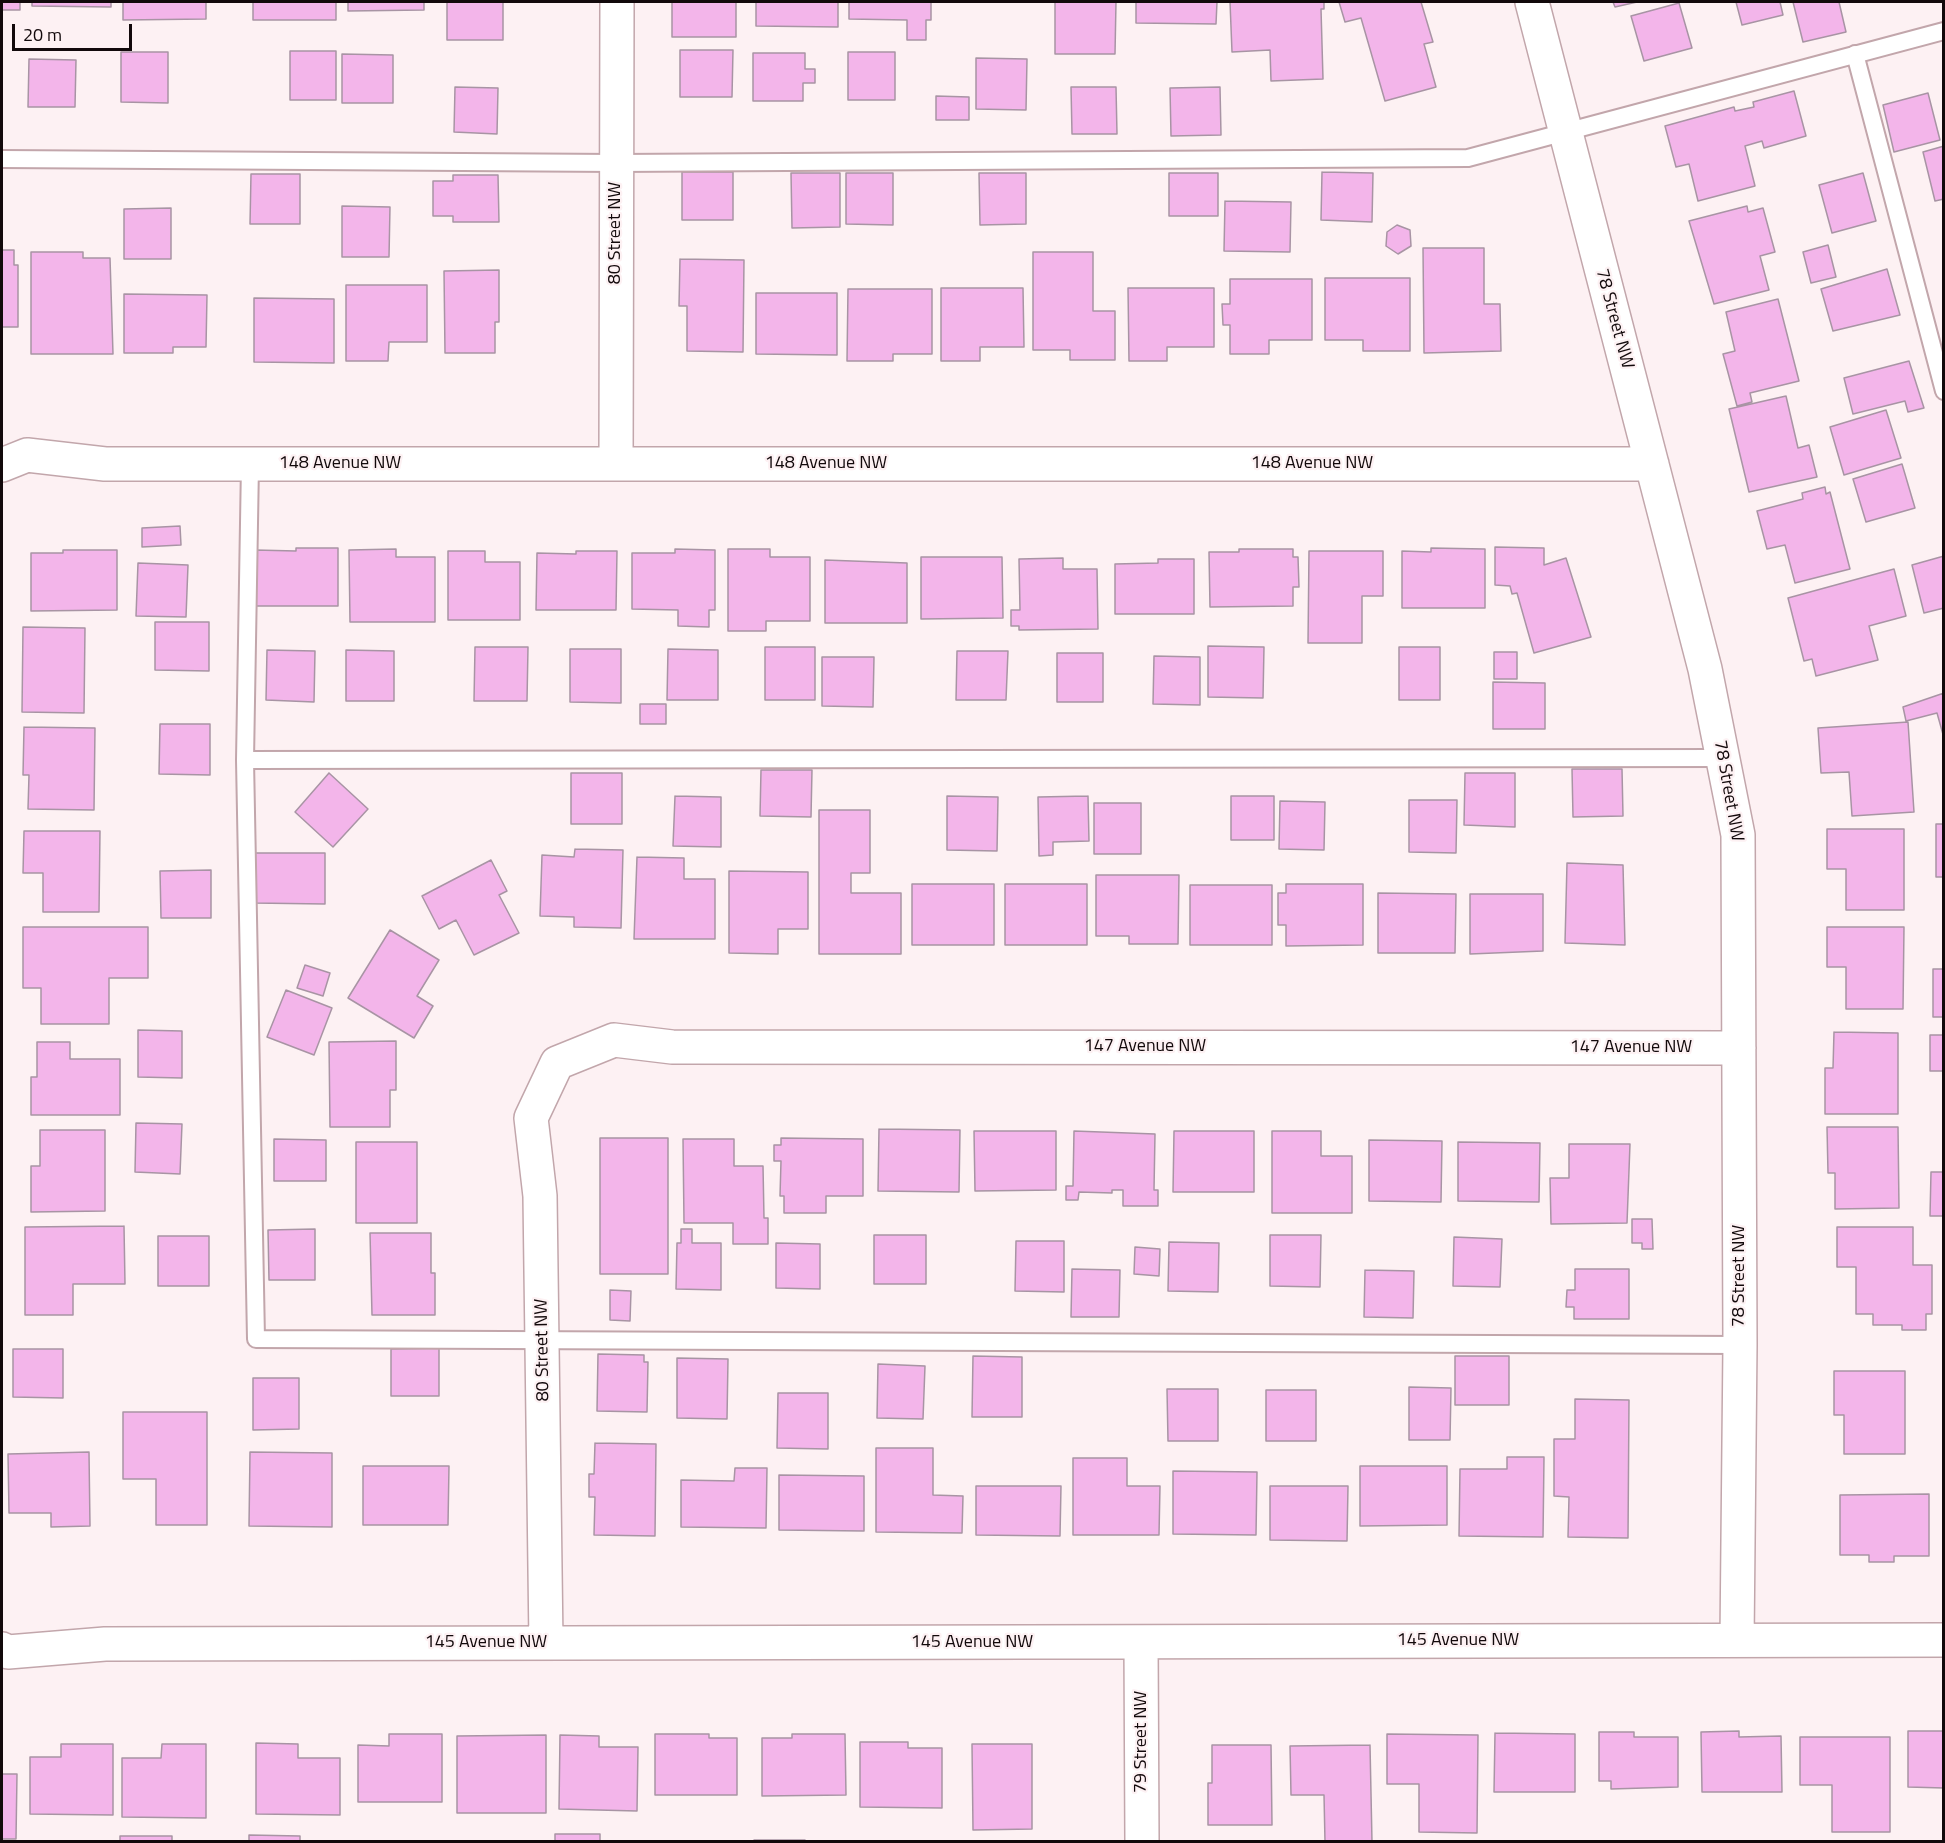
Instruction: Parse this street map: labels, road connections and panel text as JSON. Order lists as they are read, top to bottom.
{
  "streets": {
    "street": [
      "80 Street NW",
      "78 Street NW",
      "148 Avenue NW",
      "147 Avenue NW",
      "145 Avenue NW",
      "79 Street NW"
    ]
  },
  "crossings": [
    ["80 Street NW", "148 Avenue NW"],
    ["80 Street NW", "147 Avenue NW"],
    ["80 Street NW", "145 Avenue NW"],
    ["78 Street NW", "148 Avenue NW"],
    ["78 Street NW", "147 Avenue NW"],
    ["78 Street NW", "145 Avenue NW"],
    ["145 Avenue NW", "79 Street NW"]
  ],
  "scale_bar": "20 m"
}
